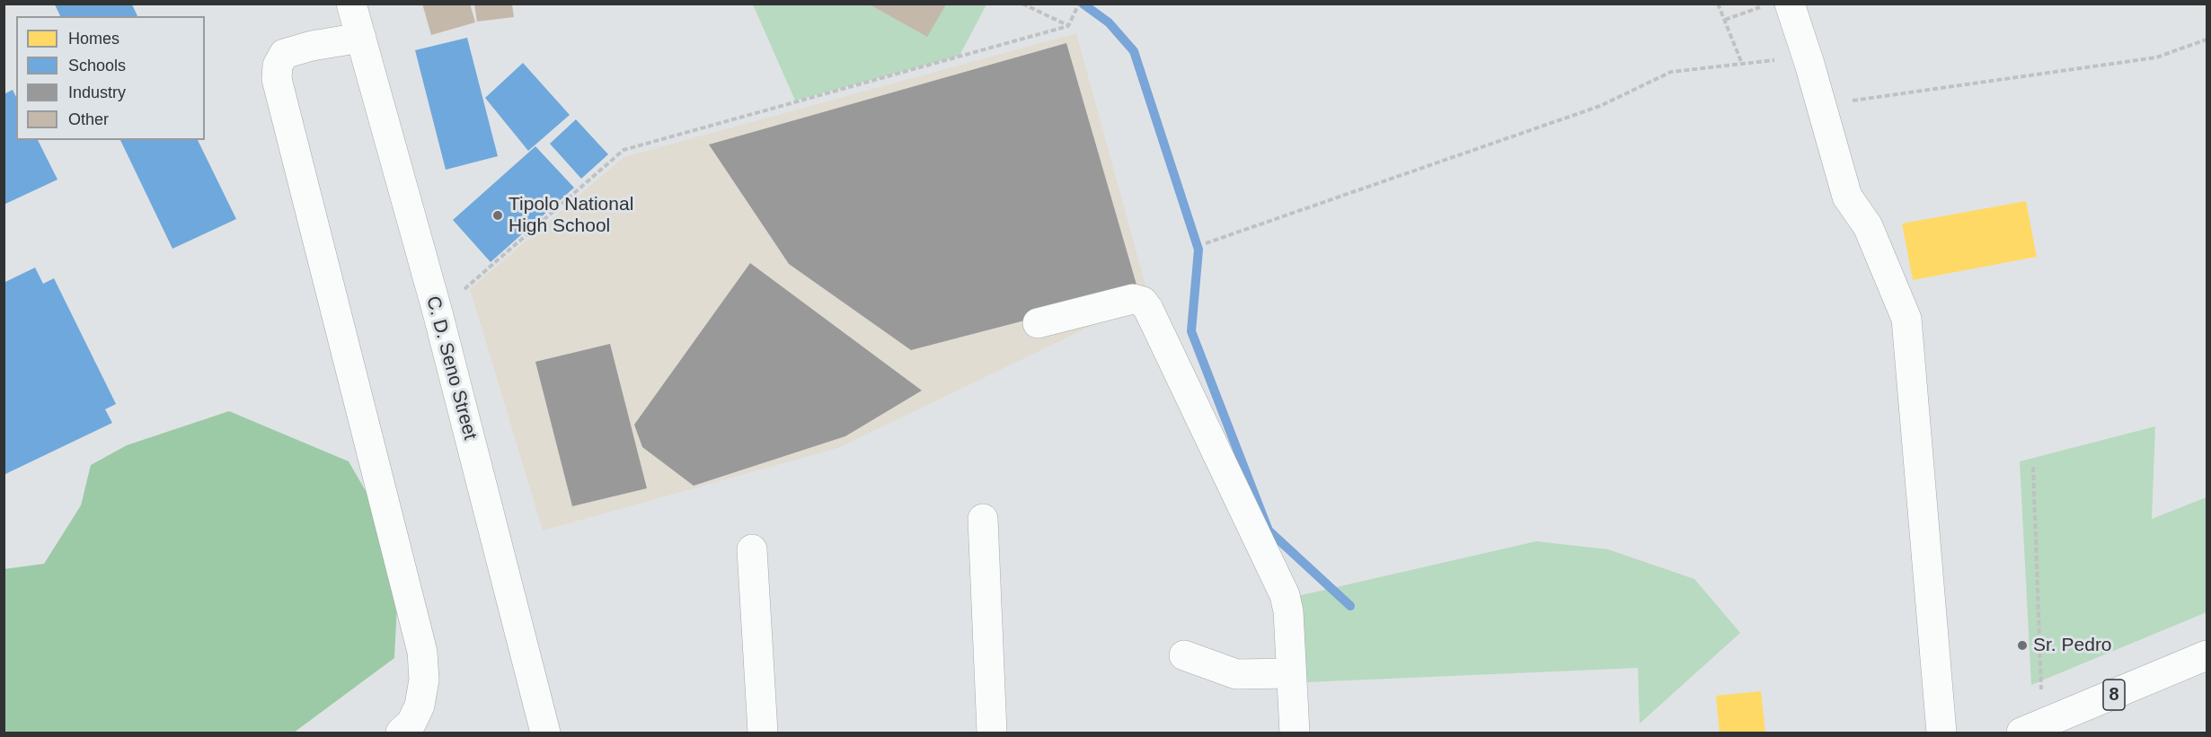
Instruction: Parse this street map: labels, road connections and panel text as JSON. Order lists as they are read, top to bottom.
{
  "streets": {
    "street": ["C. D. Seno Street", "8"]
  },
  "places": ["Tipolo National High School", "Sr. Pedro"],
  "legend": [
    "Homes",
    "Schools",
    "Industry",
    "Other"
  ]
}
